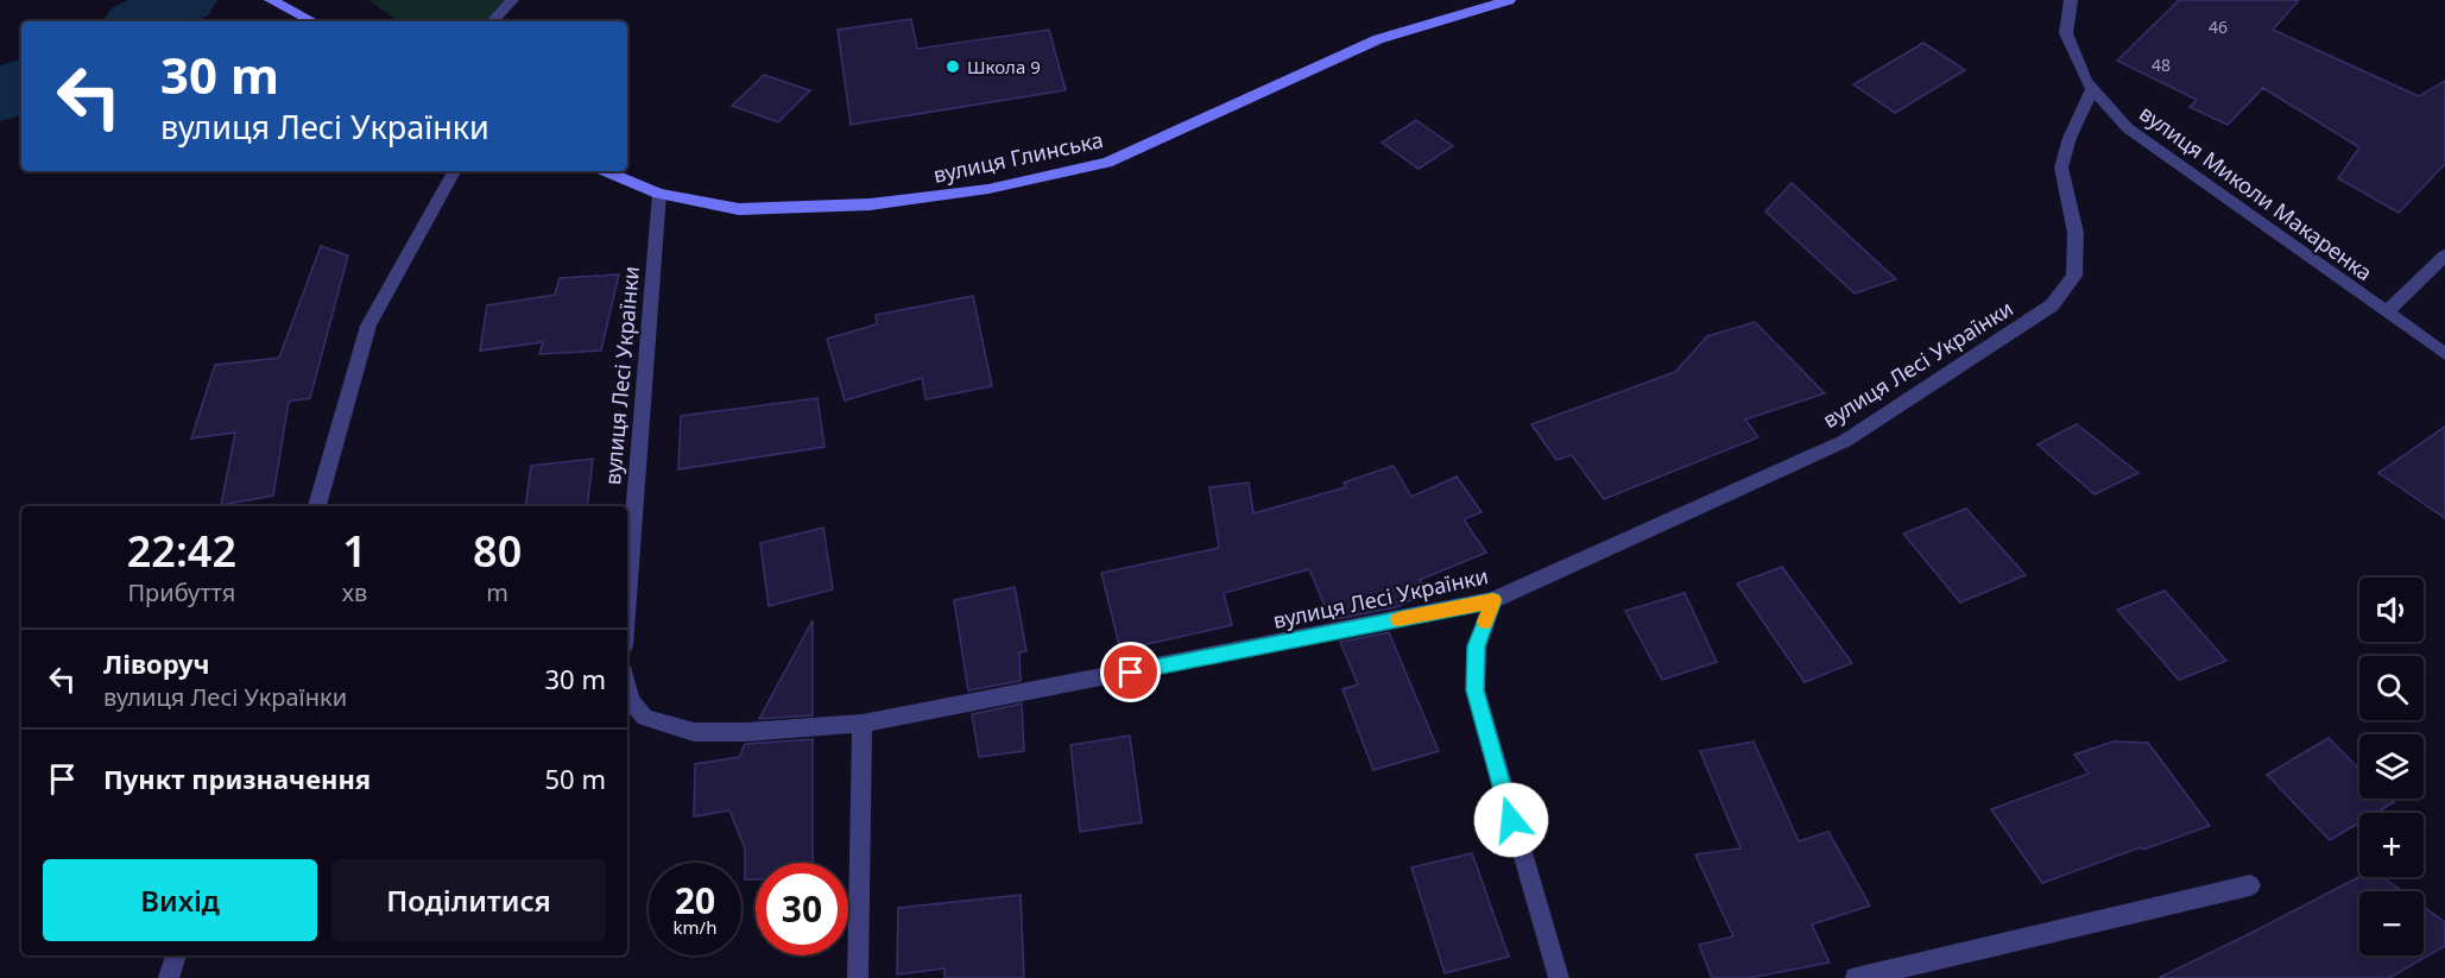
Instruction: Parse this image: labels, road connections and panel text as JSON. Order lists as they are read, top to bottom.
{
  "streets": {
    "main road": ["вулиця Глинська"],
    "street": ["вулиця Миколи Макаренка", "вулиця Лесі Українки"]
  },
  "crossings": [
    ["вулиця Глинська", "вулиця Лесі Українки"],
    ["вулиця Миколи Макаренка", "вулиця Лесі Українки"]
  ],
  "places": ["Школа 9"],
  "house_numbers": ["46", "48"],
  "page": {
    "turn": ["30 m", "вулиця Лесі Українки"],
    "eta": [
      "22:42",
      "Прибуття",
      "1",
      "хв",
      "80",
      "m"
    ],
    "map_buttons": ["+", "−"],
    "list": [
      {
        "name": "Ліворуч",
        "note": "вулиця Лесі Українки",
        "value": "30 m"
      },
      {
        "name": "Пункт призначення",
        "value": "50 m"
      }
    ],
    "buttons": ["Вихід", "Поділитися"],
    "speed": "20 km/h",
    "limit": "30"
  }
}
